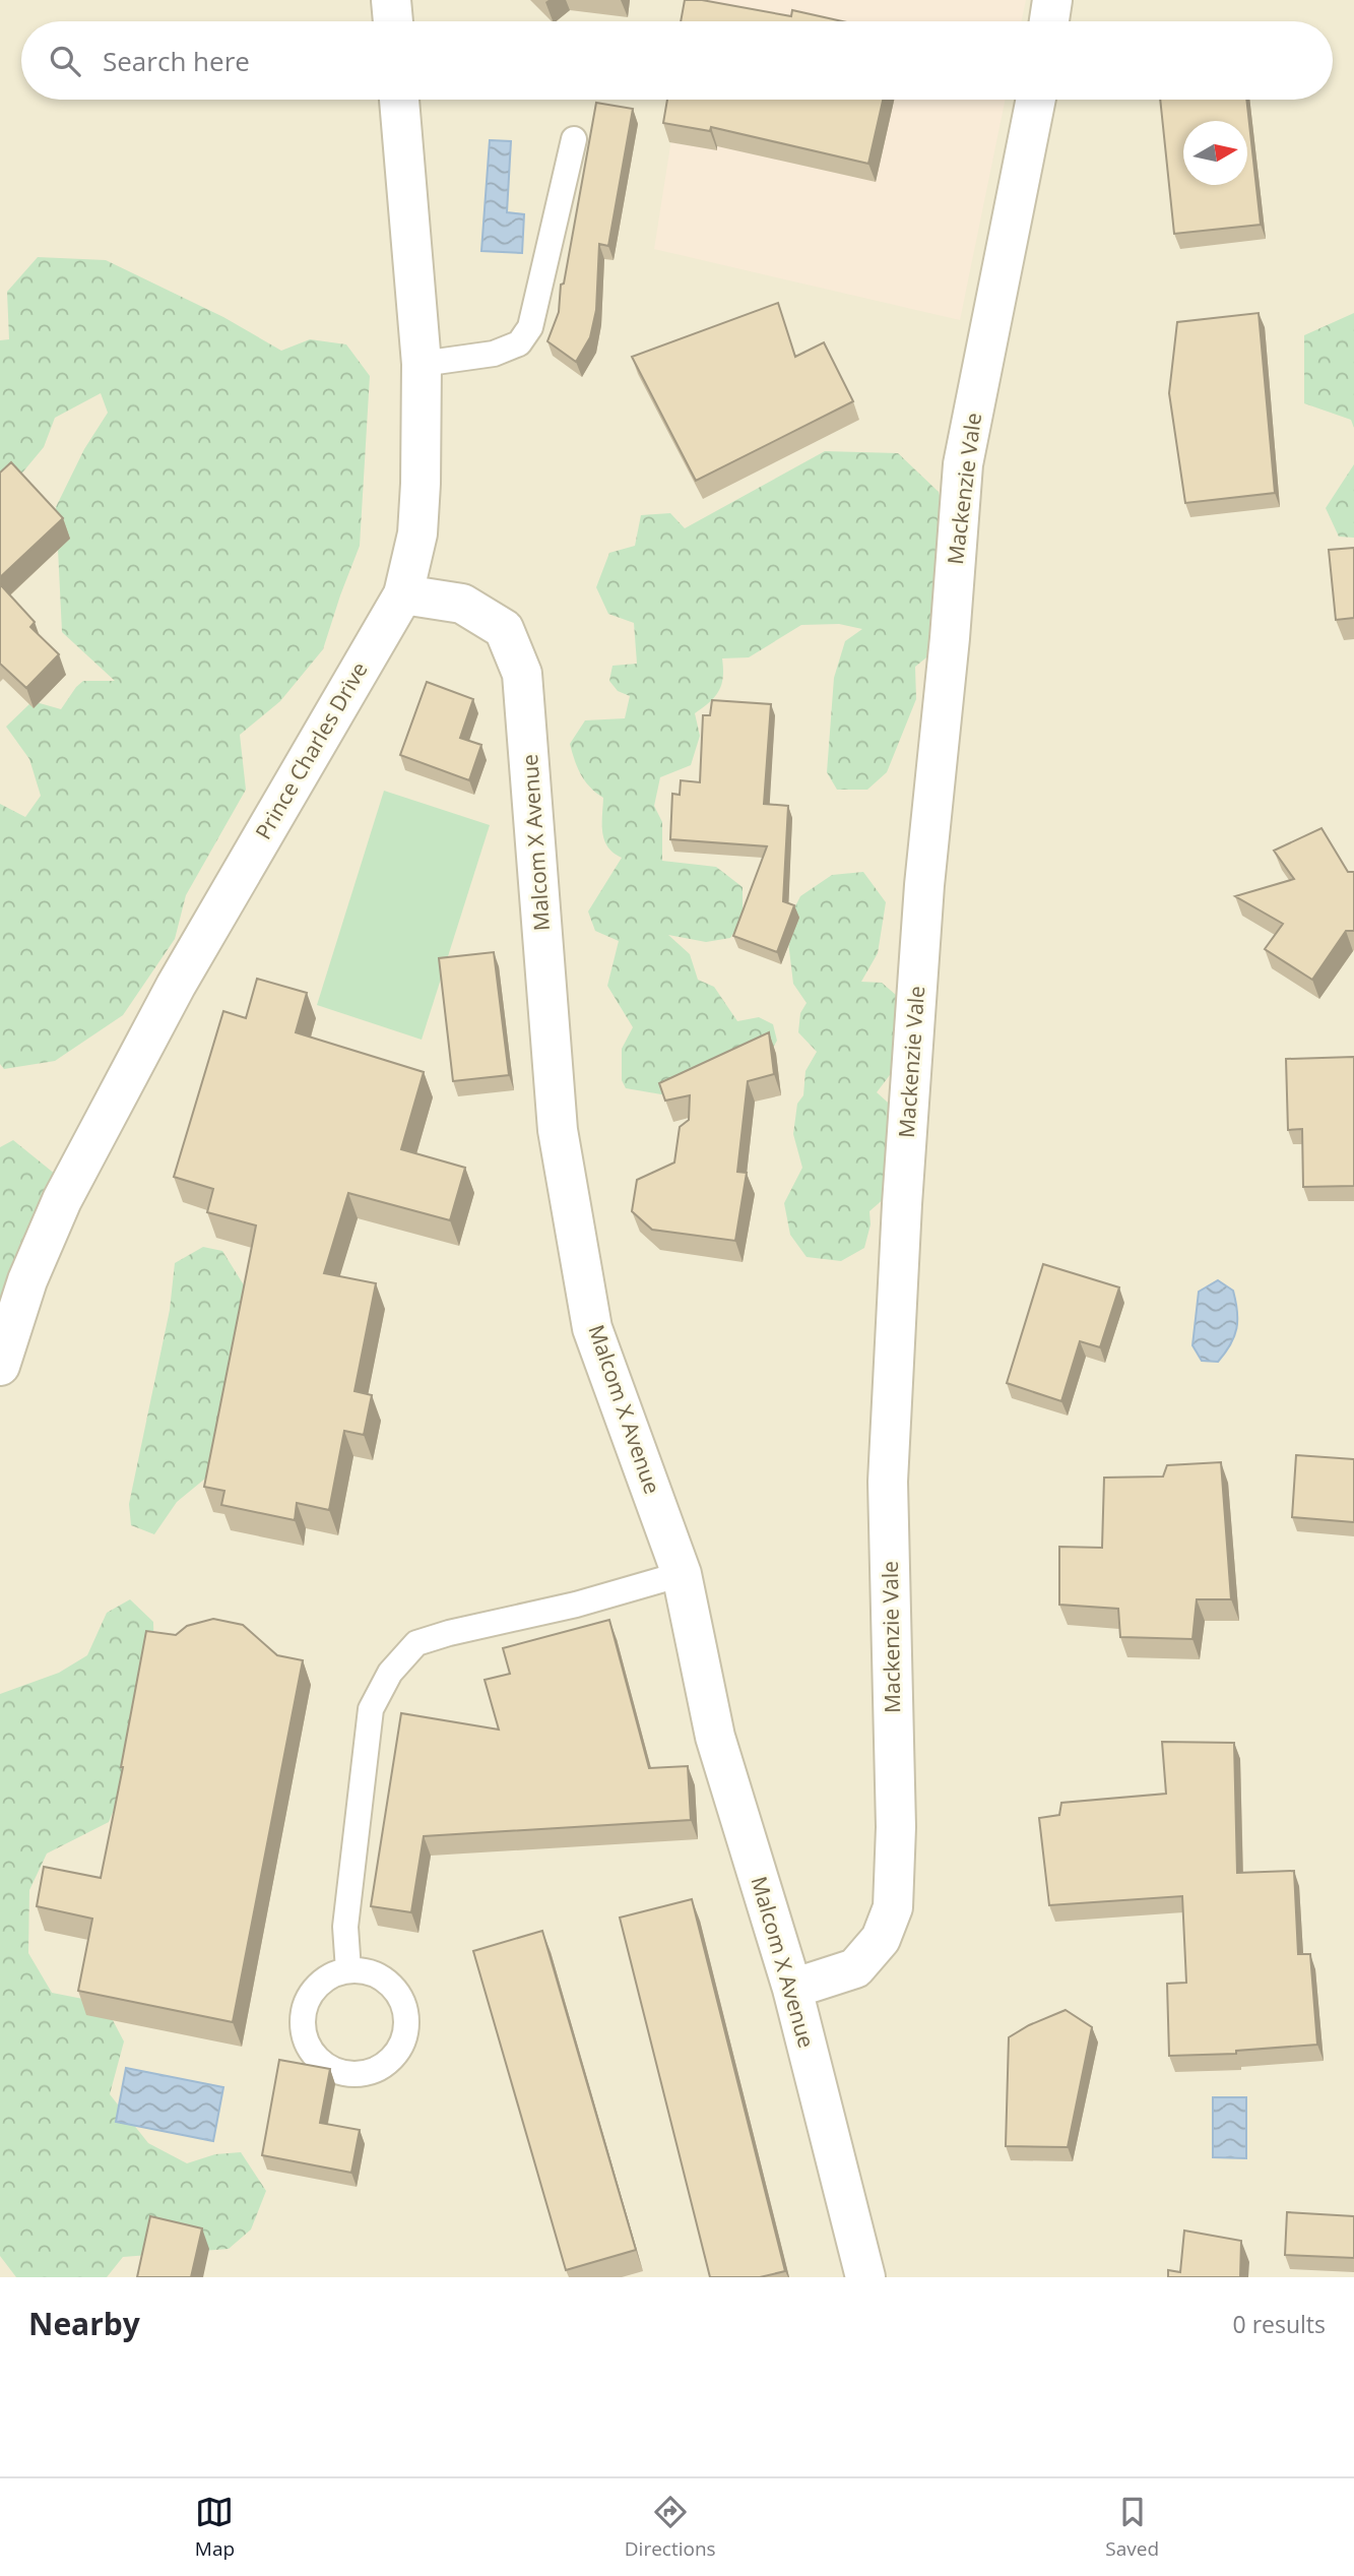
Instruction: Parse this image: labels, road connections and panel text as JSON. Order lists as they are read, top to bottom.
{
  "streets": {
    "street": ["Mackenzie Vale", "Prince Charles Drive", "Malcom X Avenue"]
  },
  "crossings": [
    ["Mackenzie Vale", "Malcom X Avenue"],
    ["Prince Charles Drive", "Malcom X Avenue"]
  ],
  "north": "right",
  "page": {
    "search": "Search here",
    "heading": ["Nearby", "0 results"],
    "nav": ["Map", "Directions", "Saved"]
  }
}
